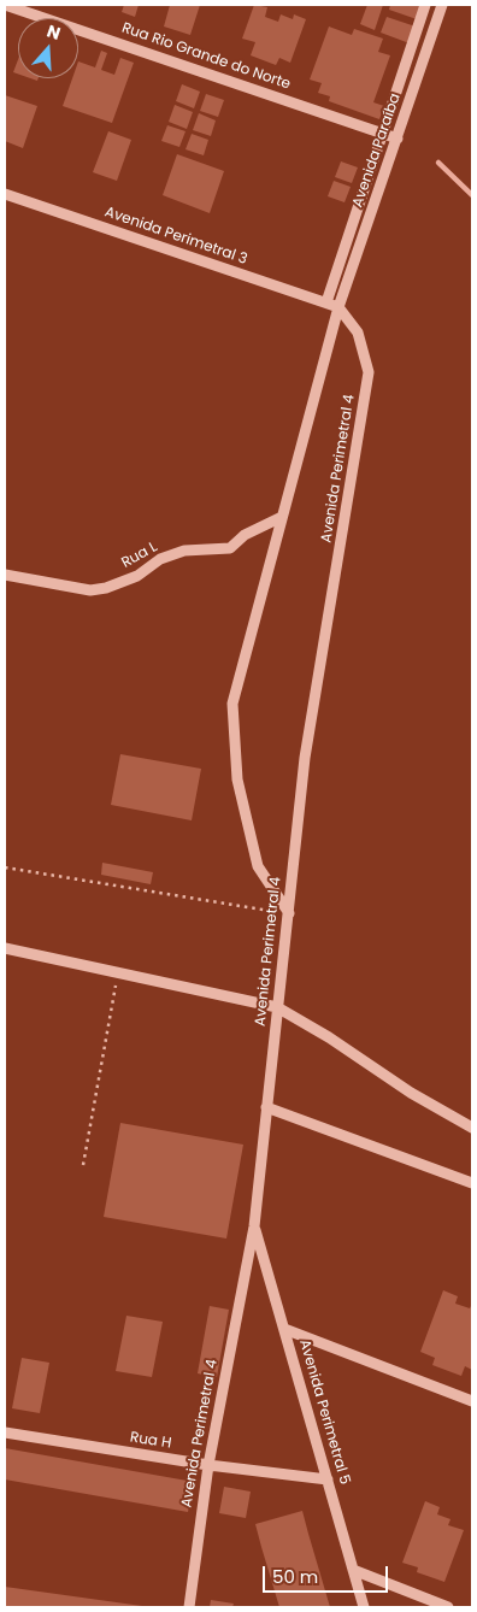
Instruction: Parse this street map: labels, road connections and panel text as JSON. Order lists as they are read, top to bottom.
{
  "streets": {
    "street": [
      "Rua Rio Grande do Norte",
      "Avenida Paraíba",
      "Avenida Perimetral 3",
      "Avenida Perimetral 4",
      "Rua L",
      "Avenida Perimetral 5",
      "Rua H"
    ]
  },
  "crossings": [
    ["Rua Rio Grande do Norte", "Avenida Paraíba"],
    ["Avenida Paraíba", "Avenida Perimetral 3"],
    ["Avenida Paraíba", "Avenida Perimetral 4"],
    ["Avenida Paraíba", "Rua L"],
    ["Avenida Perimetral 3", "Avenida Perimetral 4"],
    ["Avenida Perimetral 4", "Avenida Perimetral 5"],
    ["Avenida Perimetral 4", "Rua H"],
    ["Avenida Perimetral 5", "Rua H"]
  ],
  "scale_bar": "50 m",
  "north": "top"
}
